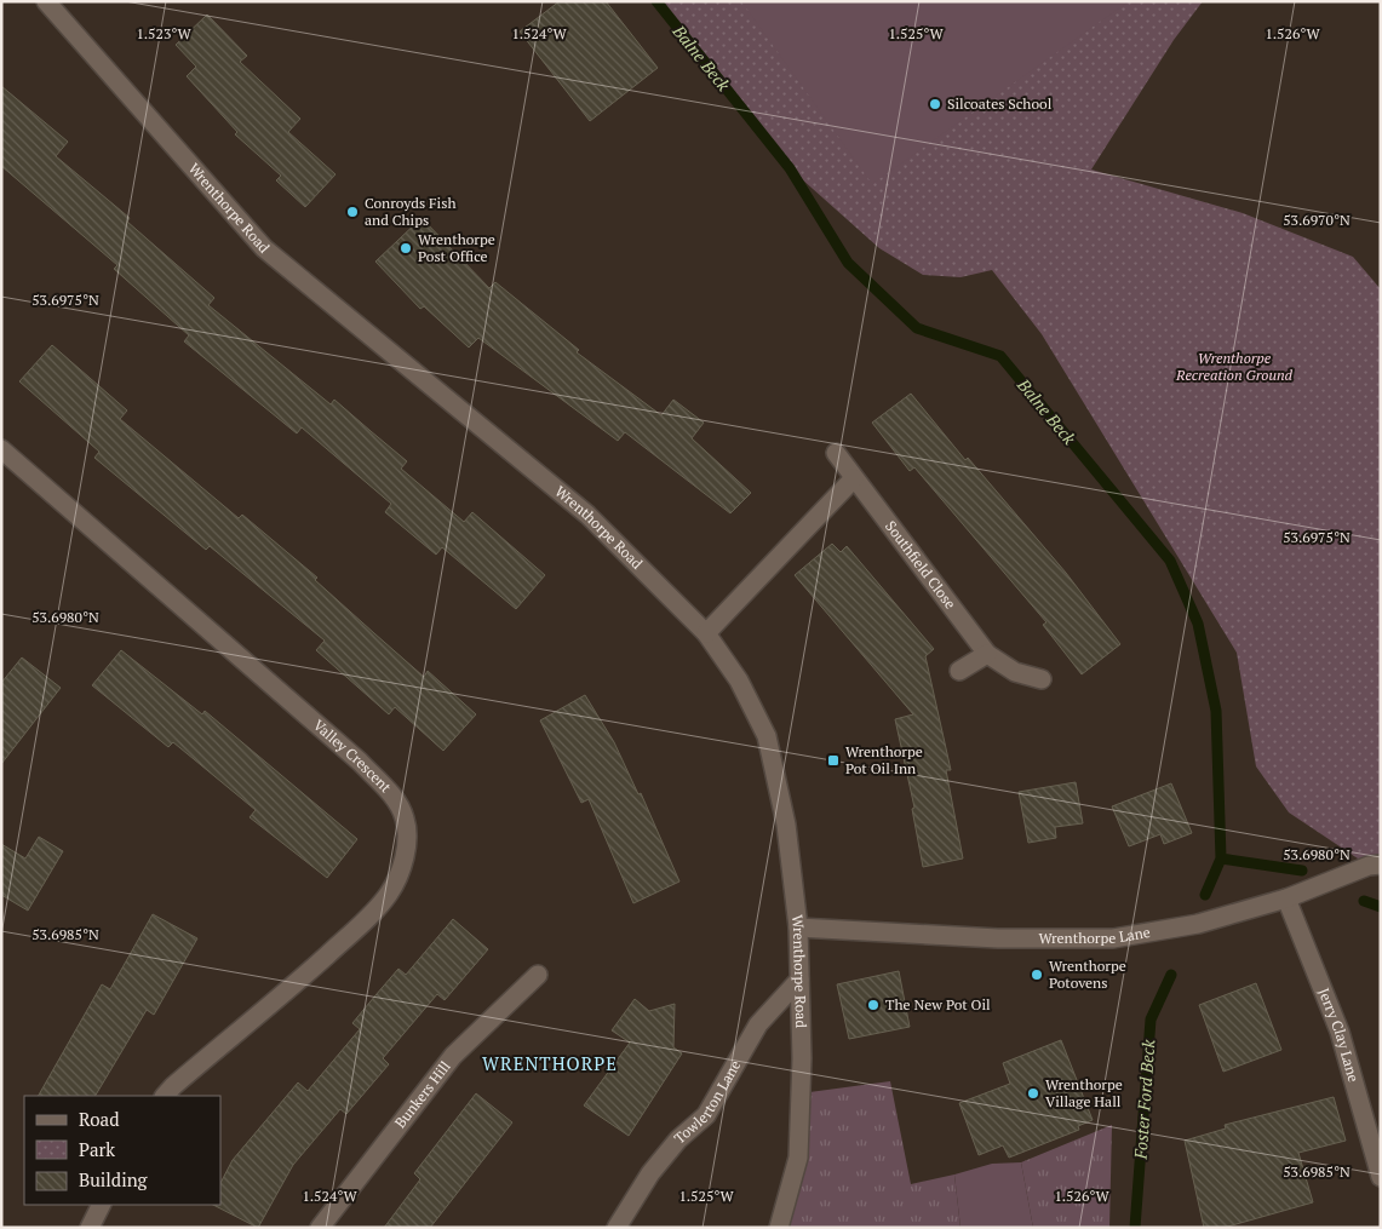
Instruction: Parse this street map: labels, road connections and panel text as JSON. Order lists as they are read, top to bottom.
{
  "streets": {
    "street": [
      "Wrenthorpe Road",
      "Southfield Close",
      "Valley Crescent",
      "Wrenthorpe Lane",
      "Jerry Clay Lane",
      "Bunkers Hill",
      "Towlerton Lane"
    ]
  },
  "crossings": [
    ["Wrenthorpe Road", "Wrenthorpe Lane"],
    ["Wrenthorpe Road", "Towlerton Lane"],
    ["Wrenthorpe Lane", "Jerry Clay Lane"]
  ],
  "districts": ["WRENTHORPE"],
  "water": ["Balne Beck", "Foster Ford Beck"],
  "parks": ["Wrenthorpe Recreation Ground"],
  "places": {
    "other": [
      "Silcoates School",
      "Conroyds Fish and Chips",
      "Wrenthorpe Post Office",
      "Wrenthorpe Potovens",
      "The New Pot Oil",
      "Wrenthorpe Village Hall"
    ],
    "transit": ["Wrenthorpe Pot Oil Inn"]
  },
  "legend": ["Road", "Park", "Building"],
  "coordinates": [
    "1.523°W",
    "1.524°W",
    "1.525°W",
    "1.526°W",
    "53.6970°N",
    "53.6975°N",
    "53.6980°N",
    "53.6985°N"
  ]
}
